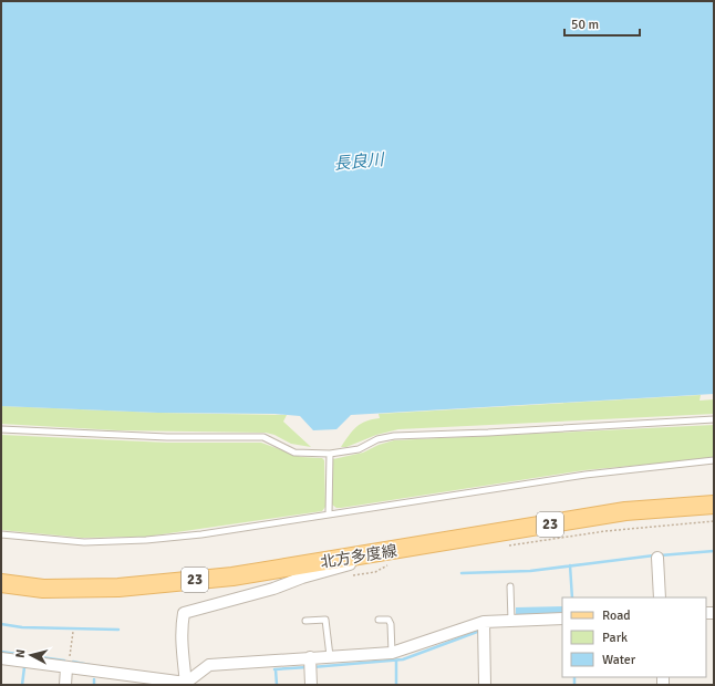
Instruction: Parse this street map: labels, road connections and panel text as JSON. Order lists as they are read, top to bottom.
{
  "streets": {
    "main road": ["23", "北方多度線"]
  },
  "water": ["長良川"],
  "legend": ["Road", "Park", "Water"],
  "scale_bar": "50 m",
  "north": "left"
}
